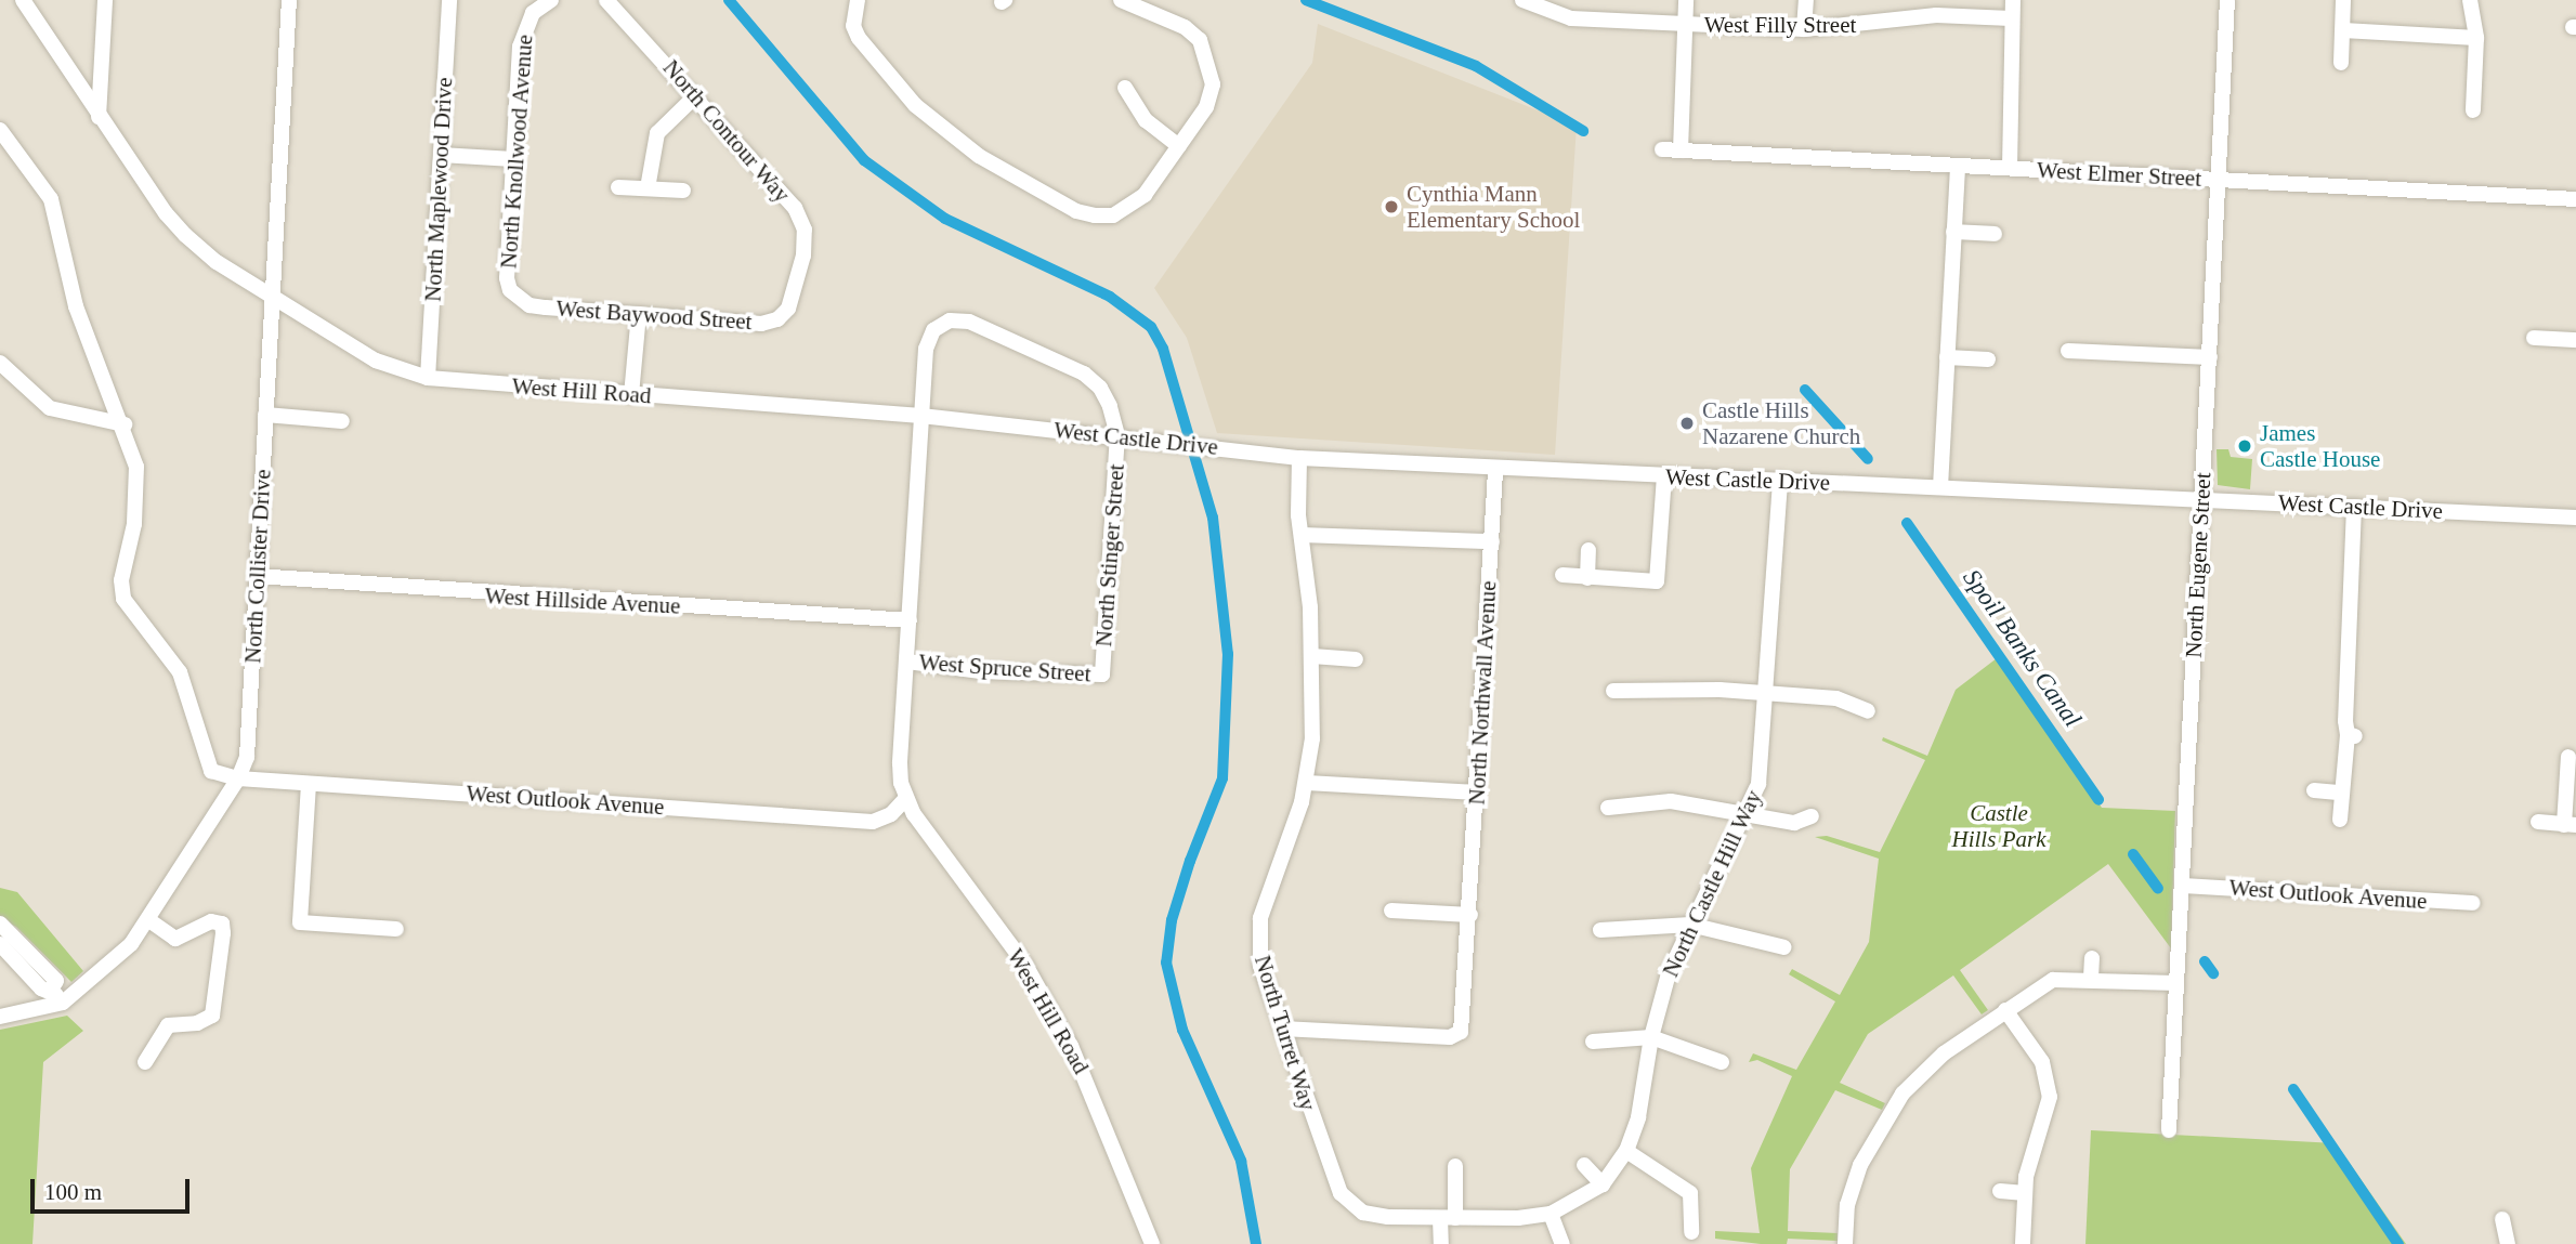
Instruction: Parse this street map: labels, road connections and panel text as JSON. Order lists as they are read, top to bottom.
{
  "streets": {
    "street": [
      "West Filly Street",
      "North Contour Way",
      "North Knollwood Avenue",
      "West Elmer Street",
      "North Maplewood Drive",
      "West Baywood Street",
      "West Hill Road",
      "West Castle Drive",
      "North Stinger Street",
      "North Eugene Street",
      "North Collister Drive",
      "West Hillside Avenue",
      "West Spruce Street",
      "North Northwall Avenue",
      "West Outlook Avenue",
      "North Castle Hill Way",
      "North Turret Way"
    ]
  },
  "crossings": [
    ["North Contour Way", "West Baywood Street"],
    ["North Knollwood Avenue", "West Baywood Street"],
    ["West Elmer Street", "North Eugene Street"],
    ["North Maplewood Drive", "West Hill Road"],
    ["West Hill Road", "West Castle Drive"],
    ["West Hill Road", "North Collister Drive"],
    ["West Hill Road", "West Hillside Avenue"],
    ["West Hill Road", "West Spruce Street"],
    ["West Hill Road", "West Outlook Avenue"],
    ["West Castle Drive", "North Stinger Street"],
    ["West Castle Drive", "North Eugene Street"],
    ["West Castle Drive", "North Northwall Avenue"],
    ["West Castle Drive", "North Castle Hill Way"],
    ["West Castle Drive", "North Turret Way"],
    ["North Stinger Street", "West Spruce Street"],
    ["North Eugene Street", "West Outlook Avenue"],
    ["North Collister Drive", "West Hillside Avenue"],
    ["North Collister Drive", "West Outlook Avenue"],
    ["North Northwall Avenue", "North Turret Way"],
    ["North Castle Hill Way", "North Turret Way"]
  ],
  "water": ["Spoil Banks Canal"],
  "parks": ["Castle Hills Park"],
  "places": ["Cynthia Mann Elementary School", "Castle Hills Nazarene Church", "James Castle House"],
  "scale_bar": "100 m"
}
